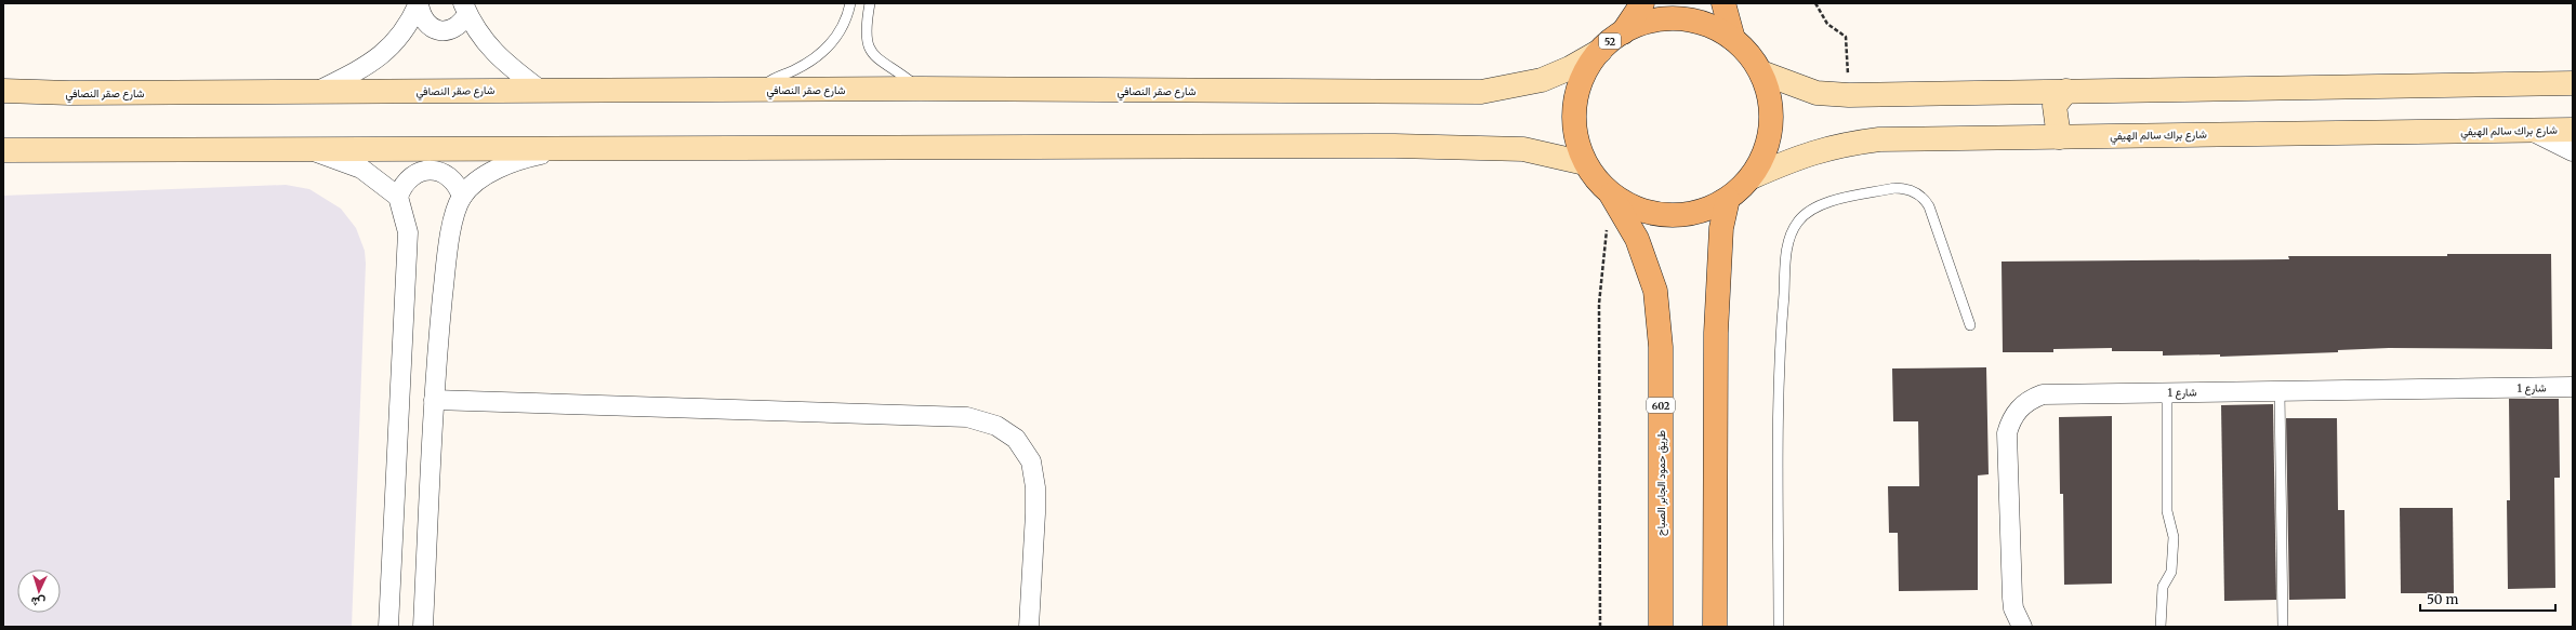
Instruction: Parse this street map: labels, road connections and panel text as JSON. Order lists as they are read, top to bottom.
{
  "streets": {
    "main road": [
      "52",
      "شارع صقر النصافي",
      "شارع براك سالم الهيفي",
      "602",
      "طريق حمود الجابر الصباح"
    ],
    "street": ["شارع 1"]
  },
  "crossings": [
    ["52", "شارع صقر النصافي"],
    ["52", "شارع براك سالم الهيفي"],
    ["52", "طريق حمود الجابر الصباح"]
  ],
  "scale_bar": "50 m",
  "north": "bottom"
}
